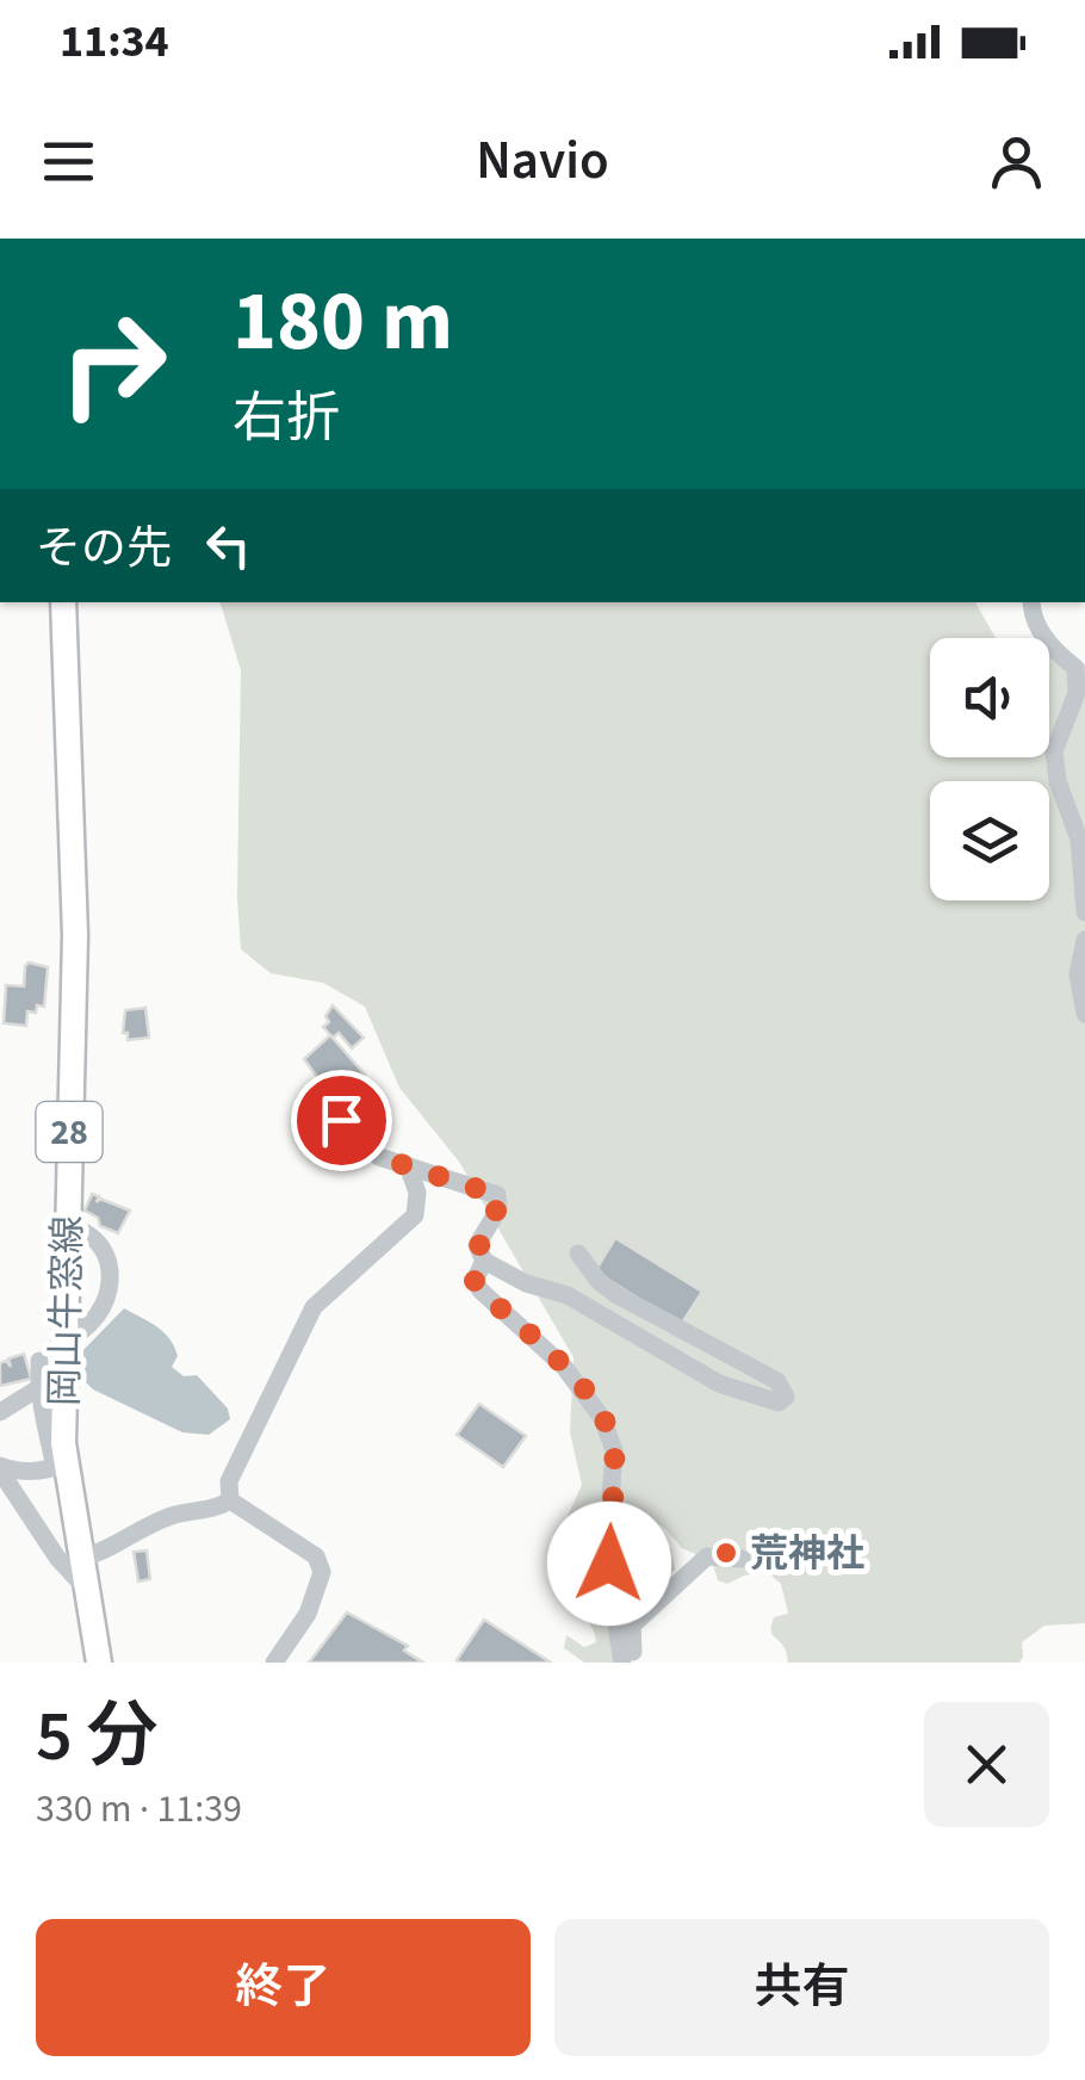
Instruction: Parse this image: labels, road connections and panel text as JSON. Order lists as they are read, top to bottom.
{
  "streets": {
    "main road": ["28", "岡山牛窓線"]
  },
  "places": ["荒神社"],
  "page": {
    "status": "11:34",
    "header": "Navio",
    "turn": ["180 m", "右折"],
    "then": "その先",
    "heading": ["5 分", "330 m · 11:39"],
    "buttons": ["終了", "共有"]
  }
}
